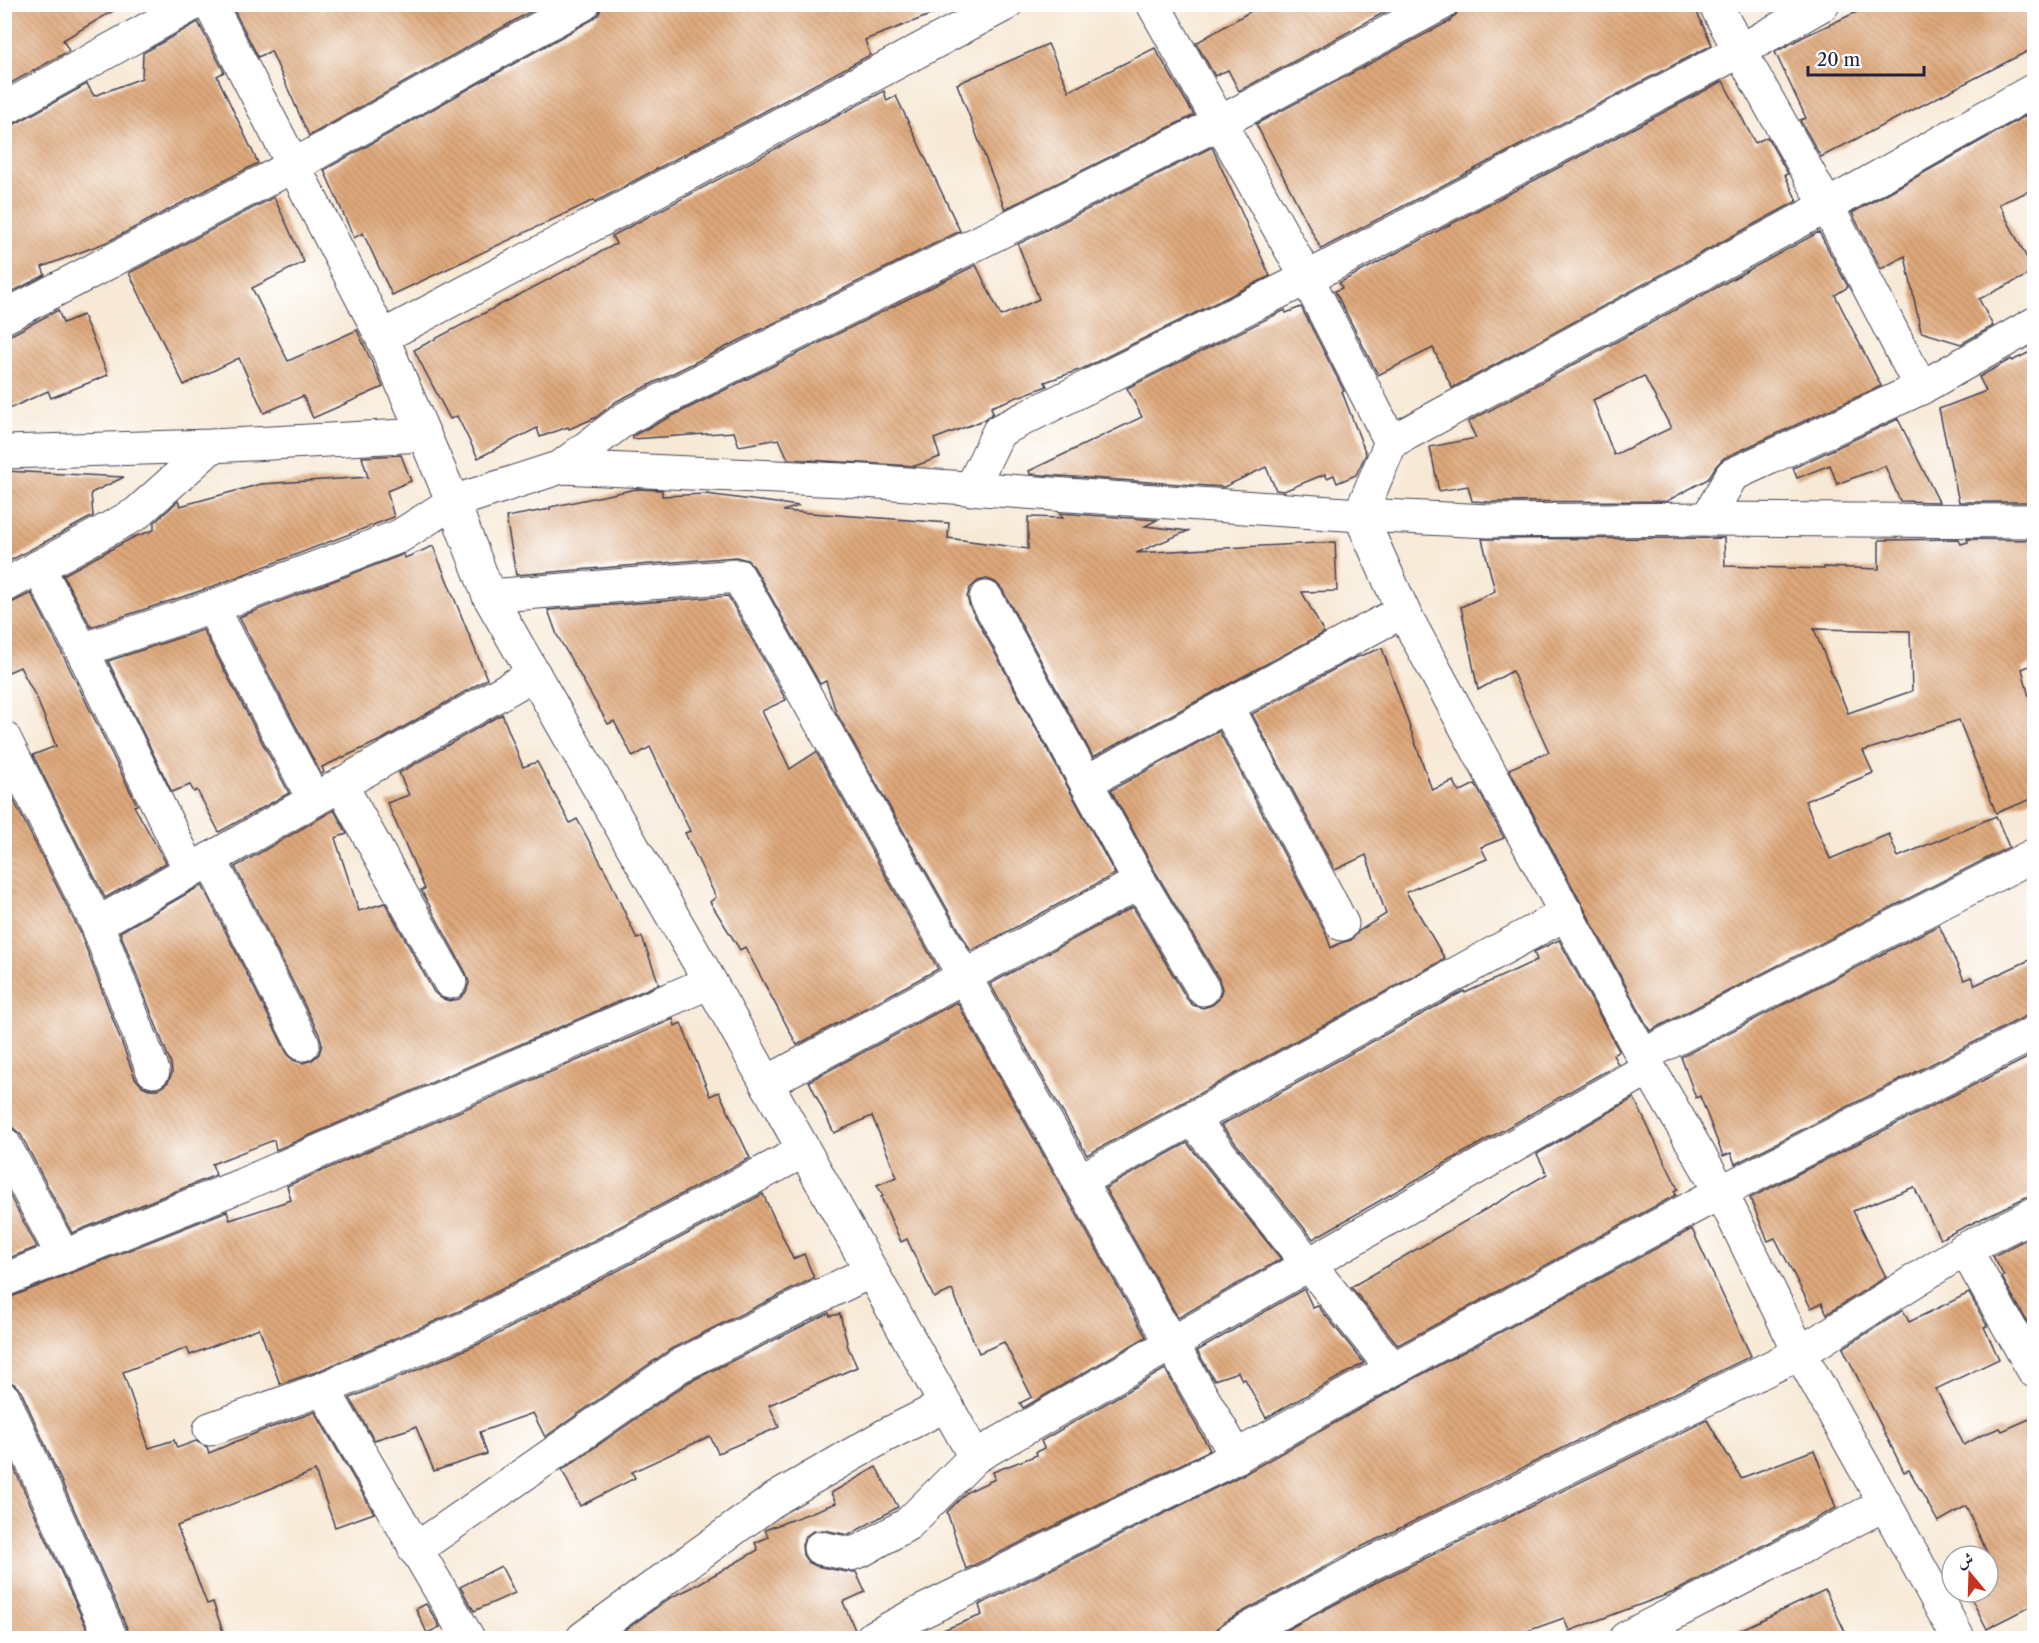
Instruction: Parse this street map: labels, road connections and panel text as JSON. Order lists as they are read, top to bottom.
{
  "scale_bar": "20 m",
  "north": "top"
}
